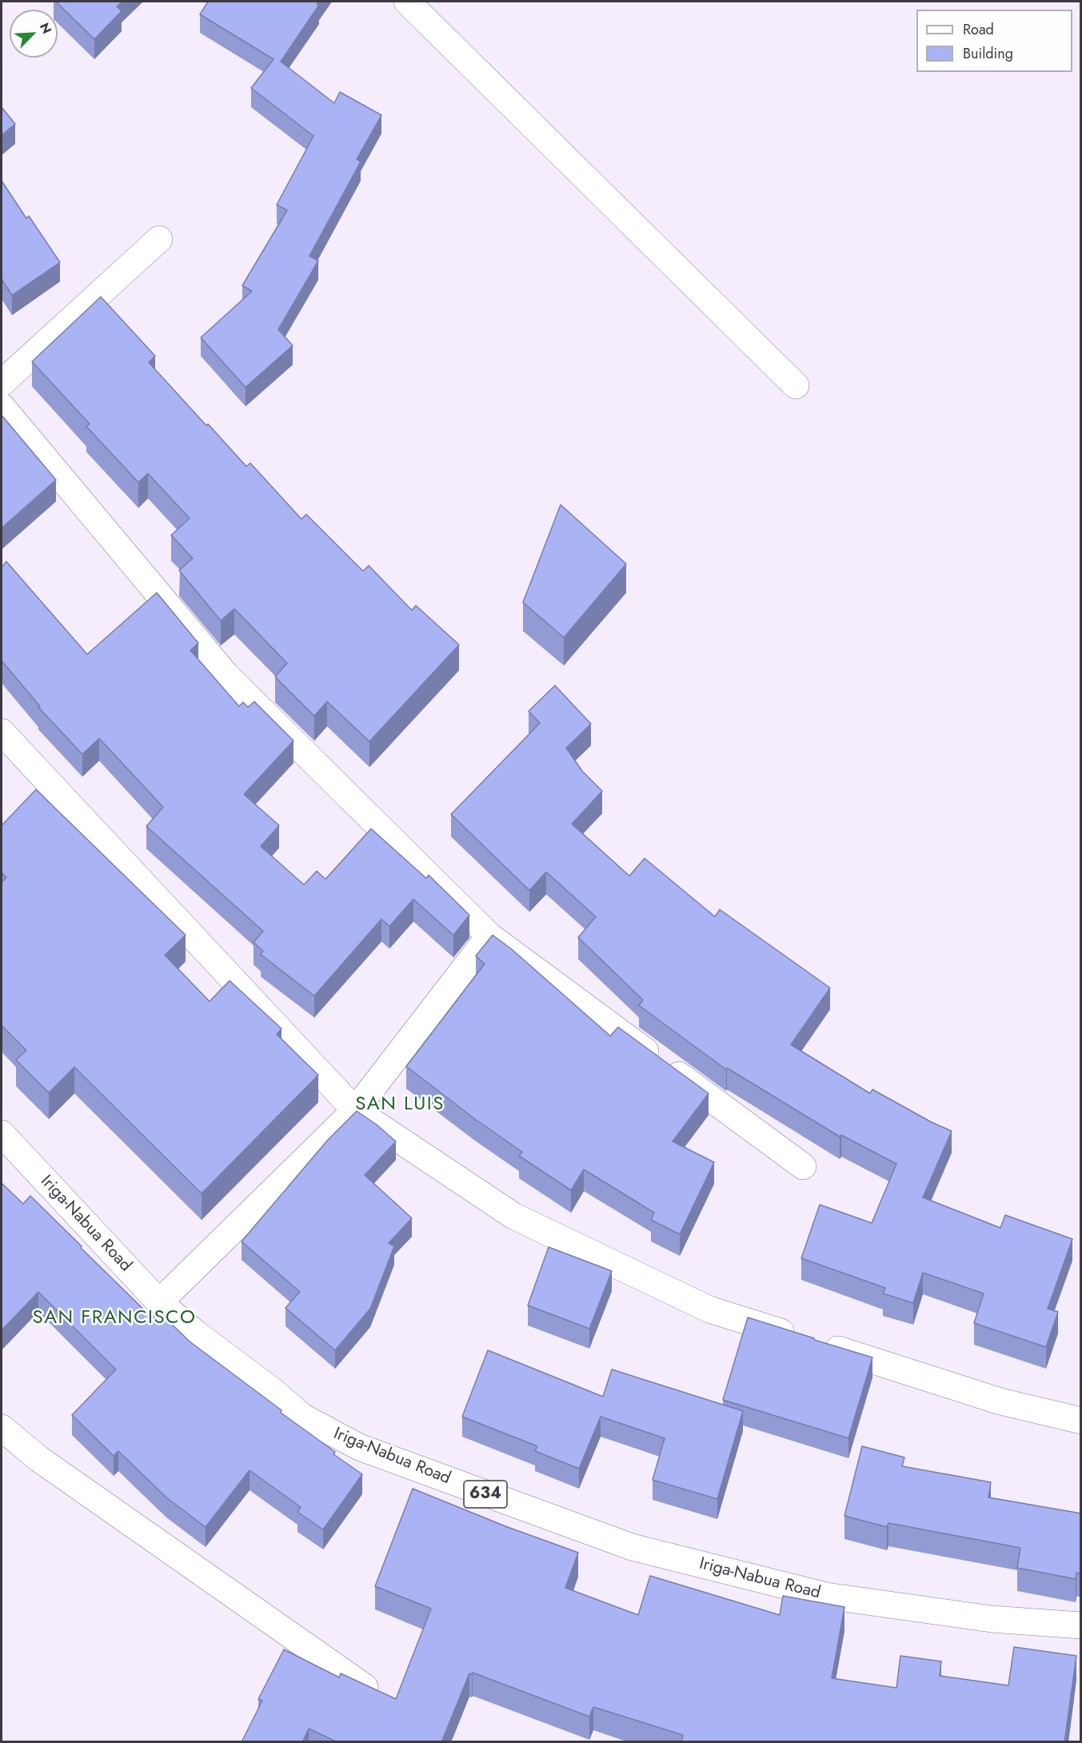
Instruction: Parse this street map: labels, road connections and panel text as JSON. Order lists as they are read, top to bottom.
{
  "streets": {
    "street": ["Iriga-Nabua Road", "634"]
  },
  "districts": ["SAN LUIS", "SAN FRANCISCO"],
  "legend": ["Road", "Building"],
  "north": "top right"
}
